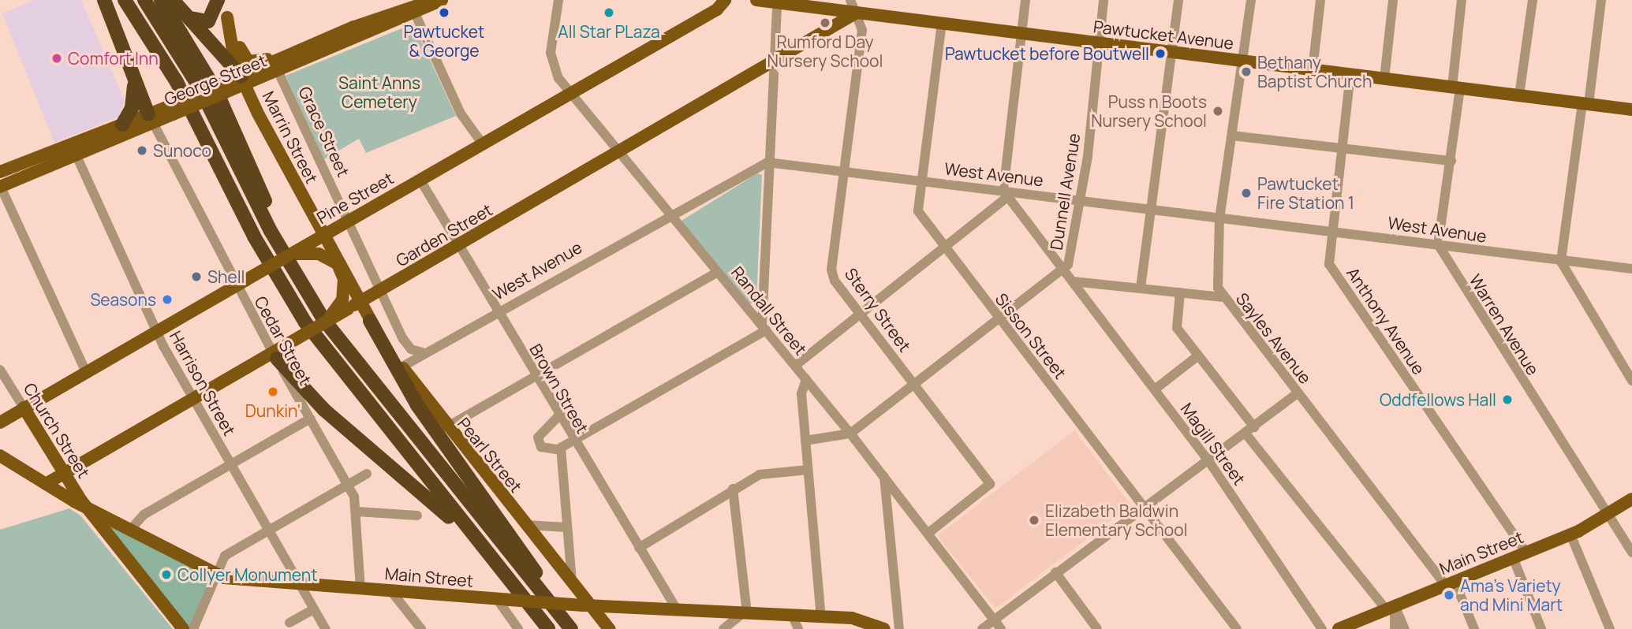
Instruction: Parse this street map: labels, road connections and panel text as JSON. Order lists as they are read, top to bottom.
{
  "streets": {
    "main road": [
      "Pawtucket Avenue",
      "George Street",
      "Marrin Street",
      "Pine Street",
      "Garden Street",
      "Church Street",
      "Pearl Street",
      "Main Street"
    ],
    "street": [
      "Grace Street",
      "West Avenue",
      "Dunnell Avenue",
      "Sterry Street",
      "Randall Street",
      "Anthony Avenue",
      "Warren Avenue",
      "Sisson Street",
      "Sayles Avenue",
      "Cedar Street",
      "Harrison Street",
      "Brown Street",
      "Magill Street"
    ]
  },
  "crossings": [
    ["Pawtucket Avenue", "Dunnell Avenue"],
    ["Pawtucket Avenue", "Garden Street"],
    ["Pawtucket Avenue", "Sterry Street"],
    ["Pawtucket Avenue", "Anthony Avenue"],
    ["Pawtucket Avenue", "Sisson Street"],
    ["Pawtucket Avenue", "Sayles Avenue"],
    ["George Street", "Grace Street"],
    ["George Street", "Marrin Street"],
    ["George Street", "Cedar Street"],
    ["George Street", "Harrison Street"],
    ["Grace Street", "West Avenue"],
    ["Grace Street", "Pine Street"],
    ["Grace Street", "Garden Street"],
    ["Marrin Street", "Pine Street"],
    ["Marrin Street", "Garden Street"],
    ["Marrin Street", "Pearl Street"],
    ["West Avenue", "Dunnell Avenue"],
    ["West Avenue", "Sterry Street"],
    ["West Avenue", "Randall Street"],
    ["West Avenue", "Anthony Avenue"],
    ["West Avenue", "Warren Avenue"],
    ["West Avenue", "Sisson Street"],
    ["West Avenue", "Sayles Avenue"],
    ["West Avenue", "Brown Street"],
    ["West Avenue", "Pearl Street"],
    ["Dunnell Avenue", "Sterry Street"],
    ["Dunnell Avenue", "Randall Street"],
    ["Dunnell Avenue", "Sisson Street"],
    ["Dunnell Avenue", "Magill Street"],
    ["Pine Street", "Randall Street"],
    ["Pine Street", "Brown Street"],
    ["Garden Street", "Sterry Street"],
    ["Garden Street", "Randall Street"],
    ["Garden Street", "Brown Street"],
    ["Sterry Street", "Randall Street"],
    ["Anthony Avenue", "Main Street"],
    ["Warren Avenue", "Main Street"],
    ["Sayles Avenue", "Main Street"],
    ["Cedar Street", "Main Street"],
    ["Harrison Street", "Main Street"],
    ["Brown Street", "Main Street"],
    ["Church Street", "Main Street"],
    ["Pearl Street", "Main Street"]
  ],
  "parks": ["Saint Anns Cemetery"],
  "places": [
    "Pawtucket & George",
    "All Star PLaza",
    "Rumford Day Nursery School",
    "Pawtucket before Boutwell",
    "Comfort Inn",
    "Bethany Baptist Church",
    "Puss n Boots Nursery School",
    "Sunoco",
    "Pawtucket Fire Station 1",
    "Shell",
    "Seasons",
    "Dunkin'",
    "Oddfellows Hall",
    "Elizabeth Baldwin Elementary School",
    "Collyer Monument",
    "Ama's Variety and Mini Mart"
  ]
}
